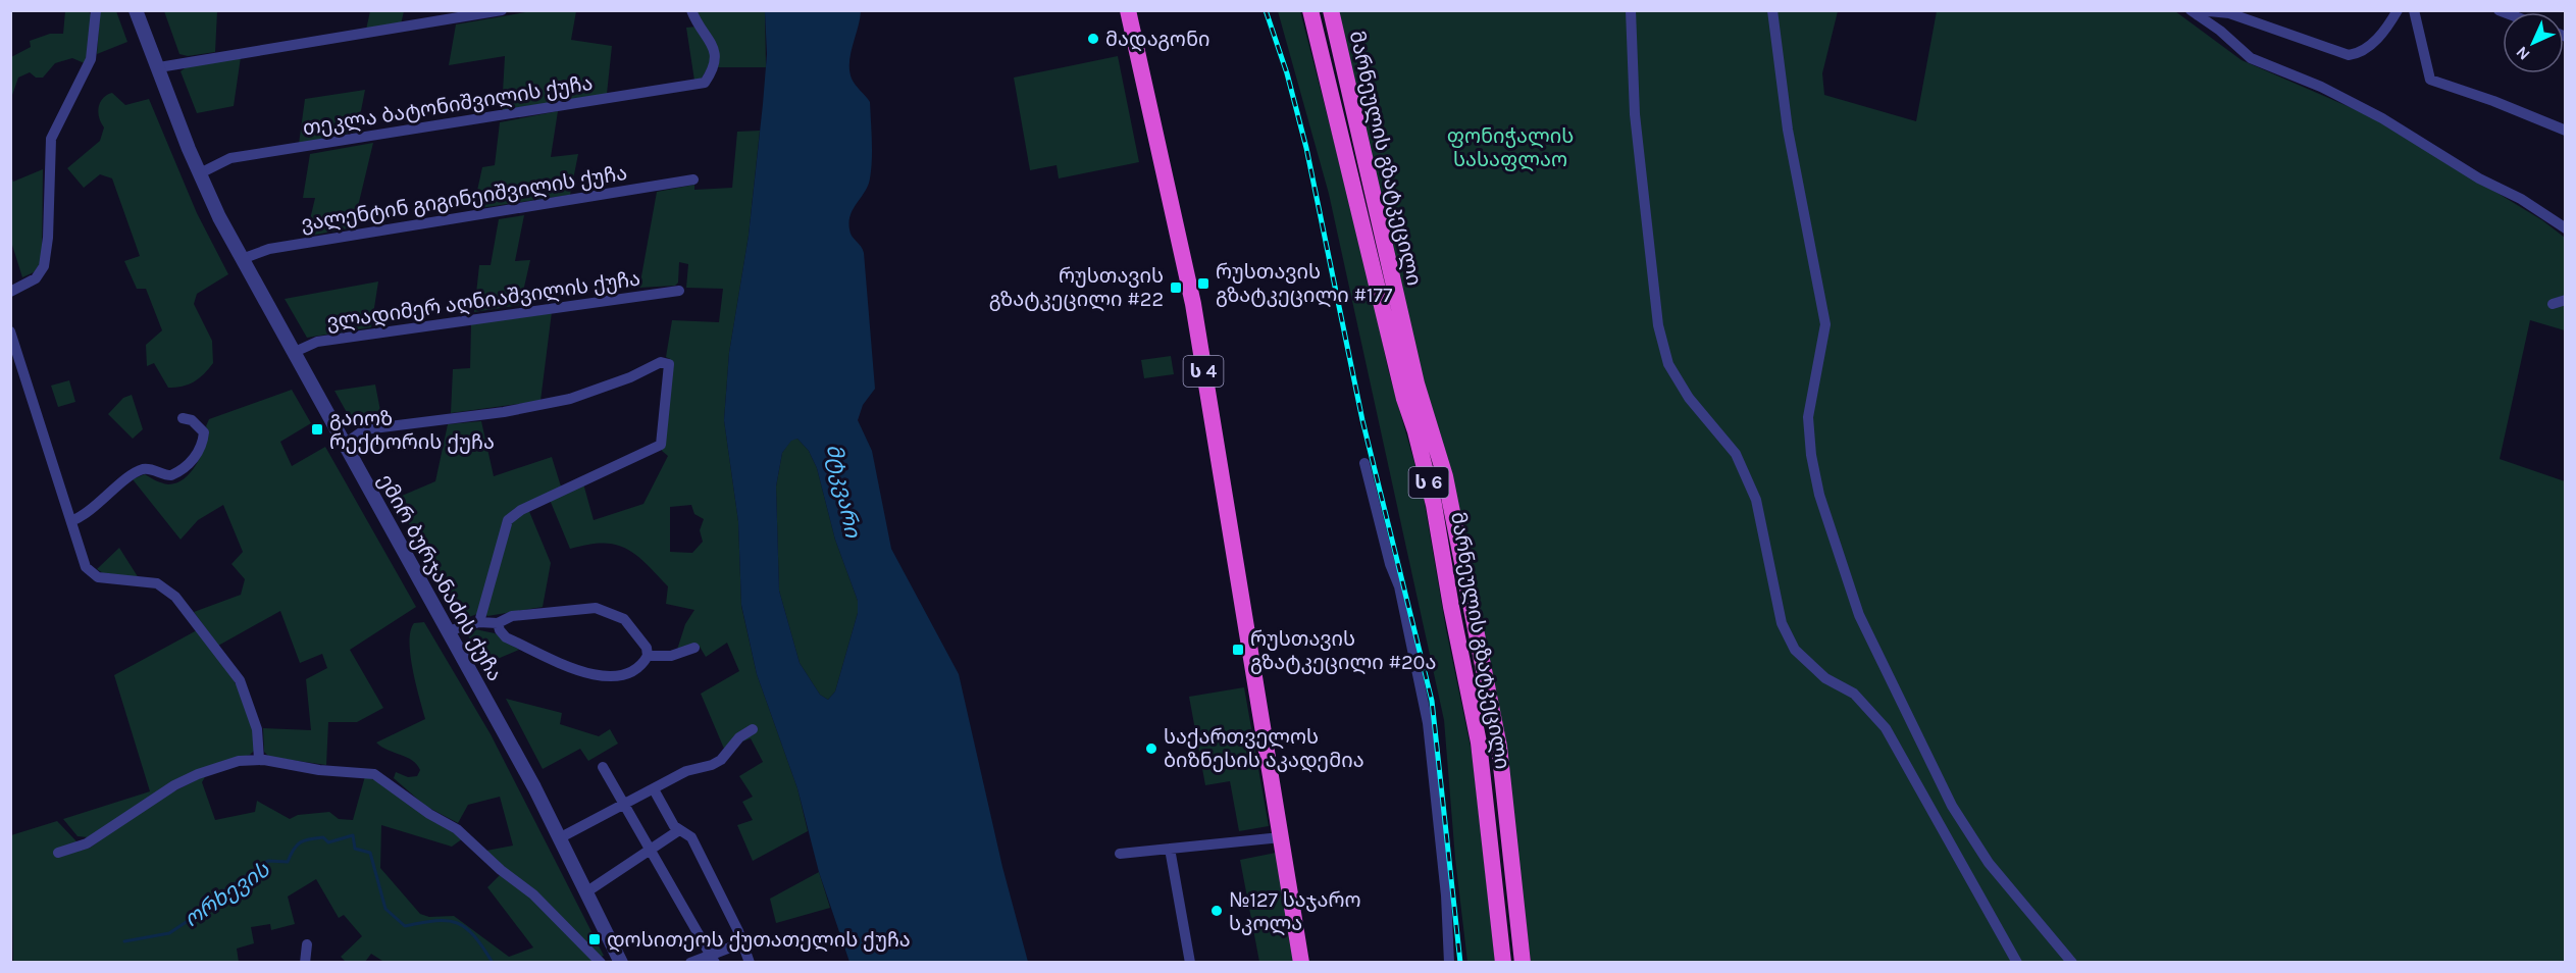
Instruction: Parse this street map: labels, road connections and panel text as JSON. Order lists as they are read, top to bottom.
{
  "streets": {
    "highway": ["მარნეულის გზატკეცილი", "ს 4", "ს 6"],
    "street": [
      "თეკლა ბატონიშვილის ქუჩა",
      "ვალენტინ გიგინეიშვილის ქუჩა",
      "ვლადიმერ აღნიაშვილის ქუჩა",
      "ემირ ბურჯანაძის ქუჩა"
    ]
  },
  "crossings": [
    ["თეკლა ბატონიშვილის ქუჩა", "ემირ ბურჯანაძის ქუჩა"],
    ["ვალენტინ გიგინეიშვილის ქუჩა", "ემირ ბურჯანაძის ქუჩა"],
    ["ვლადიმერ აღნიაშვილის ქუჩა", "ემირ ბურჯანაძის ქუჩა"]
  ],
  "water": ["მტკვარი", "ორხევის"],
  "parks": ["ფონიჭალის სასაფლაო"],
  "places": {
    "other": ["მადაგონი", "საქართველოს ბიზნესის აკადემია", "№127 საჯარო სკოლა"],
    "transit": [
      "რუსთავის გზატკეცილი #177",
      "რუსთავის გზატკეცილი #22",
      "გაიოზ რექტორის ქუჩა",
      "რუსთავის გზატკეცილი #20ა",
      "დოსითეოს ქუთათელის ქუჩა"
    ]
  },
  "north": "bottom left"
}
